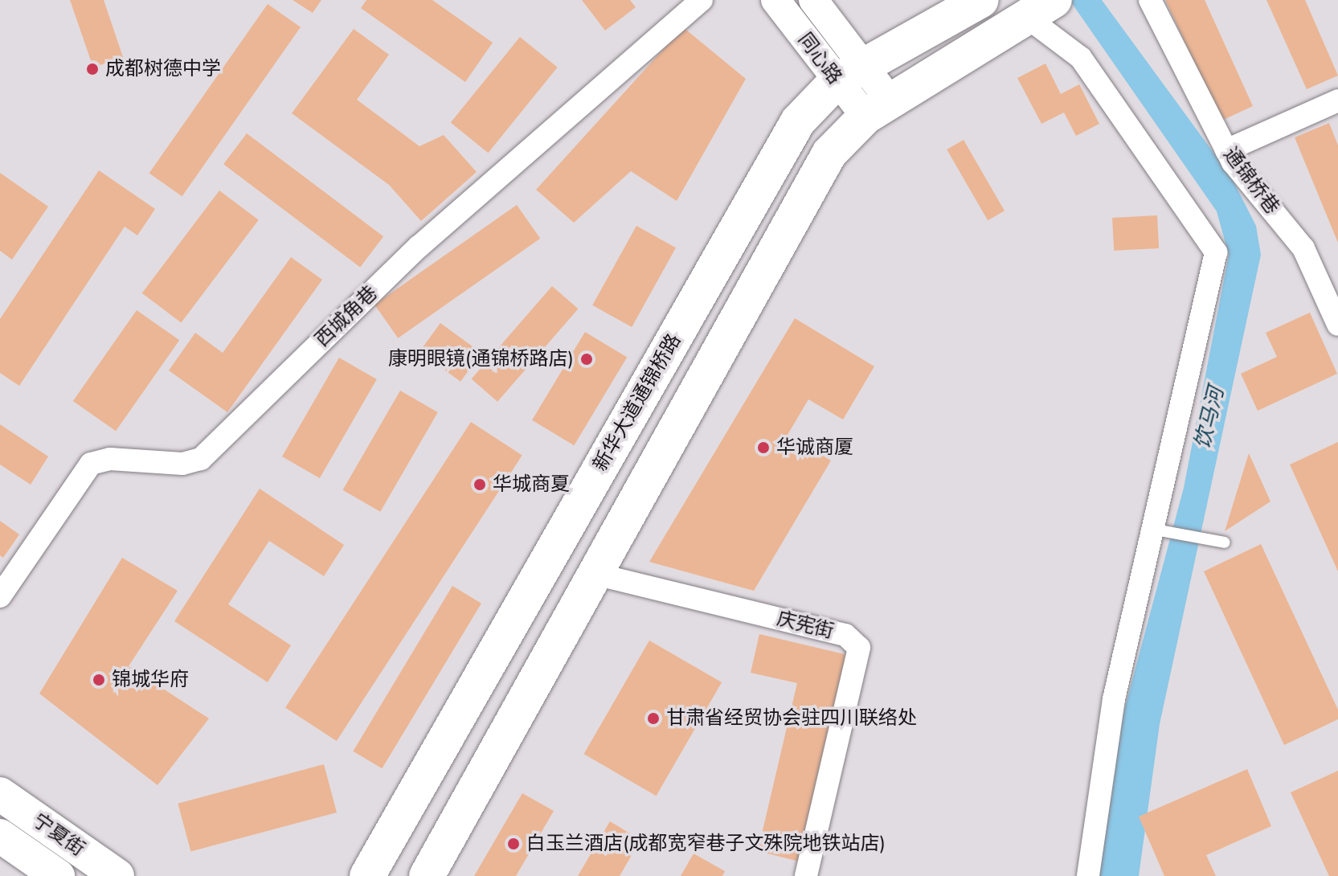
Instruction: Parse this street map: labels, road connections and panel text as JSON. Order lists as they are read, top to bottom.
{
  "streets": {
    "main road": ["新华大道通锦桥路", "宁夏街"],
    "street": [
      "同心路",
      "通锦桥巷",
      "西城角巷",
      "庆宪街"
    ]
  },
  "crossings": [
    ["同心路", "新华大道通锦桥路"]
  ],
  "water": ["饮马河"],
  "places": [
    "成都树德中学",
    "康明眼镜(通锦桥路店)",
    "华诚商厦",
    "华城商夏",
    "锦城华府",
    "甘肃省经贸协会驻四川联络处",
    "白玉兰酒店(成都宽窄巷子文殊院地铁站店)"
  ]
}
